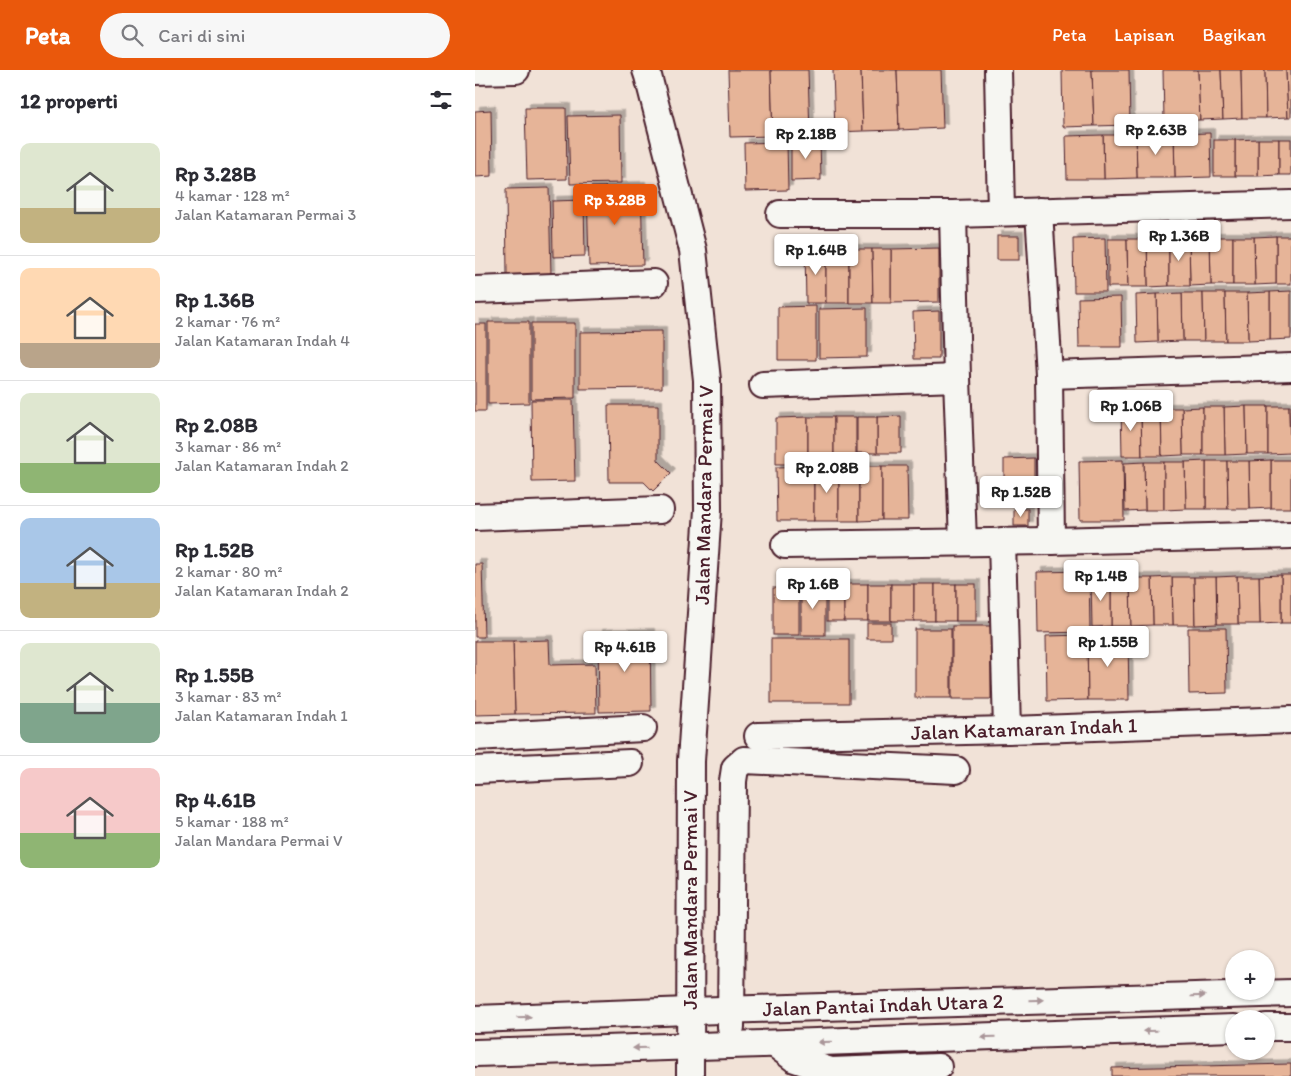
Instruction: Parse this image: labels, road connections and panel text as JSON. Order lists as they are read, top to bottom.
{
  "streets": {
    "street": ["Jalan Mandara Permai V", "Jalan Katamaran Indah 1", "Jalan Pantai Indah Utara 2"]
  },
  "crossings": [
    ["Jalan Mandara Permai V", "Jalan Pantai Indah Utara 2"],
    ["Jalan Katamaran Indah 1", "Jalan Pantai Indah Utara 2"]
  ],
  "page": {
    "header": "Peta",
    "search": "Cari di sini",
    "nav": ["Peta", "Lapisan", "Bagikan"],
    "heading": "12 properti",
    "price": [
      "Rp 2.63B",
      "Rp 2.18B",
      "Rp 3.28B",
      "Rp 1.36B",
      "Rp 1.64B",
      "Rp 1.06B",
      "Rp 2.08B",
      "Rp 1.52B",
      "Rp 1.4B",
      "Rp 1.6B",
      "Rp 1.55B",
      "Rp 4.61B"
    ],
    "list": [
      {
        "name": "Rp 3.28B",
        "note": "4 kamar · 128 m² · Jalan Katamaran Permai 3"
      },
      {
        "name": "Rp 1.36B",
        "note": "2 kamar · 76 m² · Jalan Katamaran Indah 4"
      },
      {
        "name": "Rp 2.08B",
        "note": "3 kamar · 86 m² · Jalan Katamaran Indah 2"
      },
      {
        "name": "Rp 1.52B",
        "note": "2 kamar · 80 m² · Jalan Katamaran Indah 2"
      },
      {
        "name": "Rp 1.55B",
        "note": "3 kamar · 83 m² · Jalan Katamaran Indah 1"
      },
      {
        "name": "Rp 4.61B",
        "note": "5 kamar · 188 m² · Jalan Mandara Permai V"
      }
    ],
    "map_buttons": ["+", "−"]
  }
}
